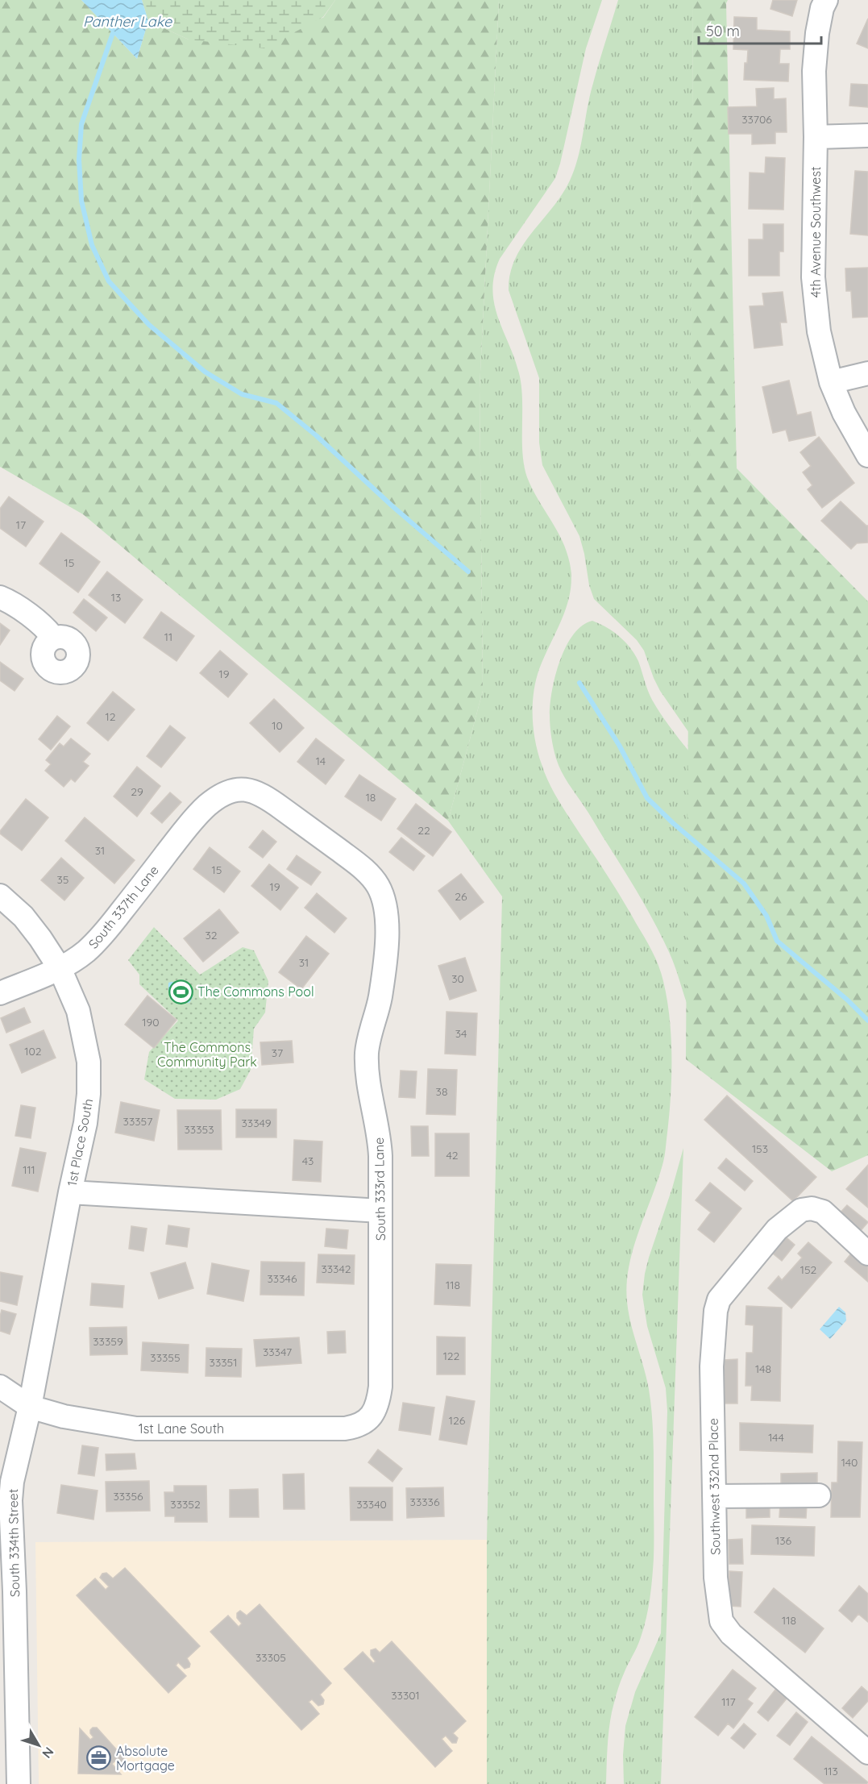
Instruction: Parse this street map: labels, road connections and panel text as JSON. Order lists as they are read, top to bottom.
{
  "streets": {
    "street": [
      "4th Avenue Southwest",
      "South 337th Lane",
      "1st Place South",
      "South 333rd Lane",
      "1st Lane South",
      "Southwest 332nd Place",
      "South 334th Street"
    ]
  },
  "crossings": [
    ["South 337th Lane", "1st Place South"],
    ["South 337th Lane", "South 333rd Lane"],
    ["1st Place South", "South 333rd Lane"],
    ["1st Place South", "South 334th Street"],
    ["South 333rd Lane", "1st Lane South"],
    ["1st Lane South", "South 334th Street"]
  ],
  "water": ["Panther Lake"],
  "parks": ["The Commons Community Park"],
  "places": {
    "sports": ["The Commons Pool"],
    "office": ["Absolute Mortgage"]
  },
  "house_numbers": [
    "33706",
    "17",
    "15",
    "13",
    "11",
    "19",
    "12",
    "10",
    "14",
    "29",
    "18",
    "22",
    "31",
    "15",
    "35",
    "19",
    "26",
    "32",
    "31",
    "30",
    "190",
    "34",
    "102",
    "37",
    "38",
    "33357",
    "33349",
    "33353",
    "153",
    "42",
    "43",
    "111",
    "33342",
    "152",
    "33346",
    "118",
    "33359",
    "33347",
    "122",
    "33355",
    "33351",
    "148",
    "126",
    "144",
    "140",
    "33356",
    "33336",
    "33352",
    "33340",
    "136",
    "118",
    "33305",
    "33301",
    "117",
    "113"
  ],
  "scale_bar": "50 m",
  "north": "bottom right"
}
